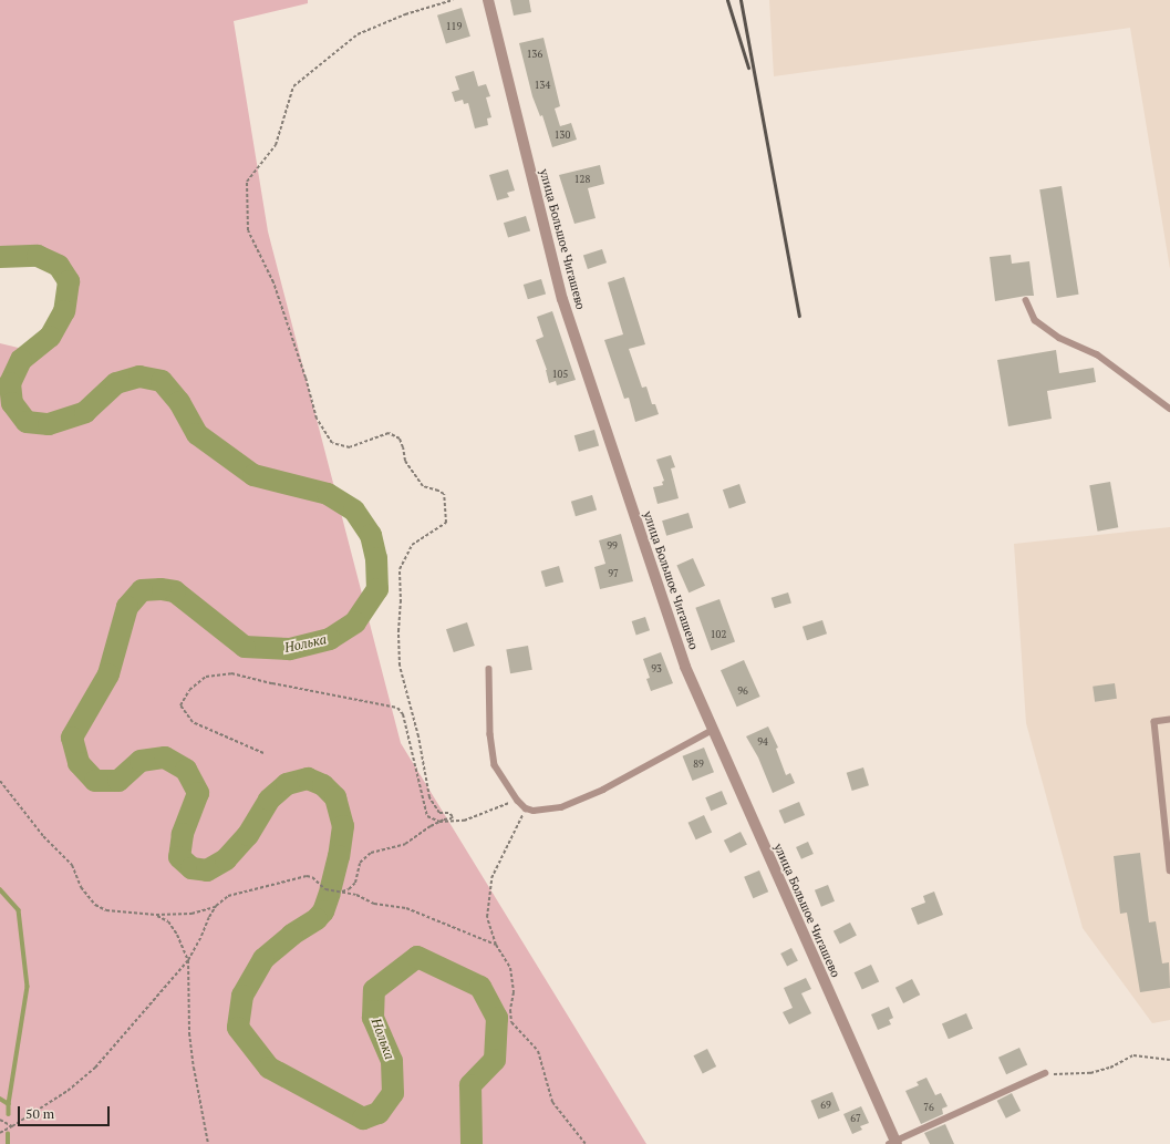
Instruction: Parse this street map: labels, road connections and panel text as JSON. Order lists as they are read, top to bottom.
{
  "streets": {
    "street": ["улица Большое Чигашево"]
  },
  "water": ["Нолька"],
  "house_numbers": [
    "119",
    "136",
    "134",
    "130",
    "128",
    "105",
    "99",
    "97",
    "102",
    "93",
    "96",
    "94",
    "89",
    "69",
    "76",
    "67"
  ],
  "scale_bar": "50 m"
}
